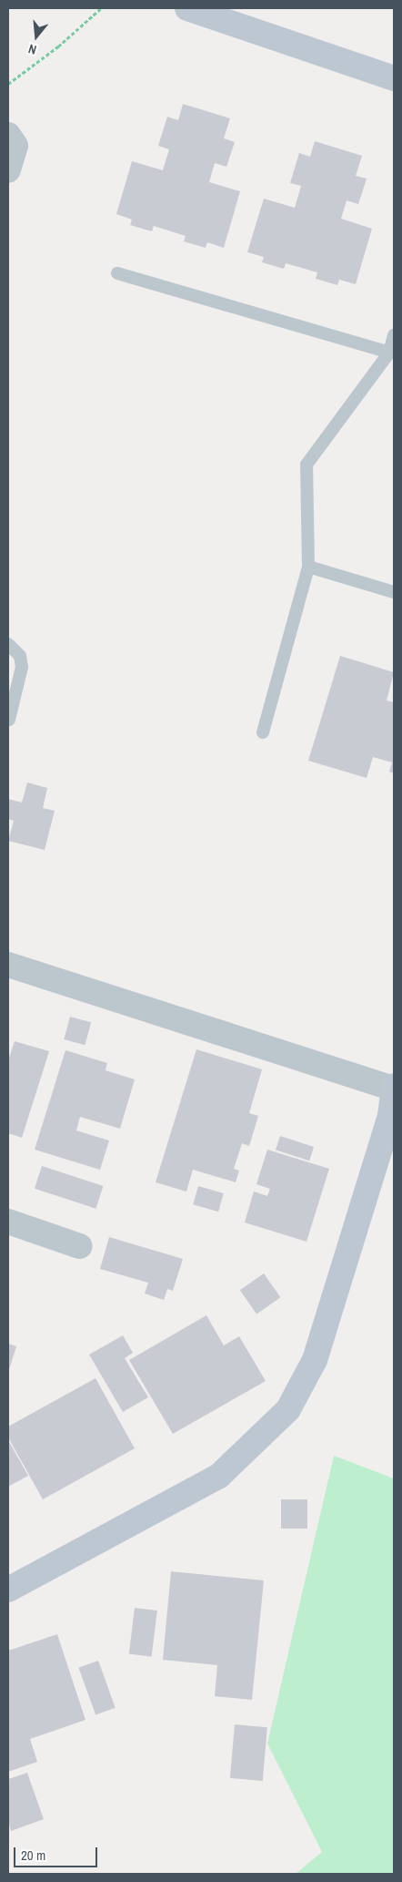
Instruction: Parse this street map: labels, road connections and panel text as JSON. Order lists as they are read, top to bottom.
{
  "scale_bar": "20 m",
  "north": "bottom"
}
